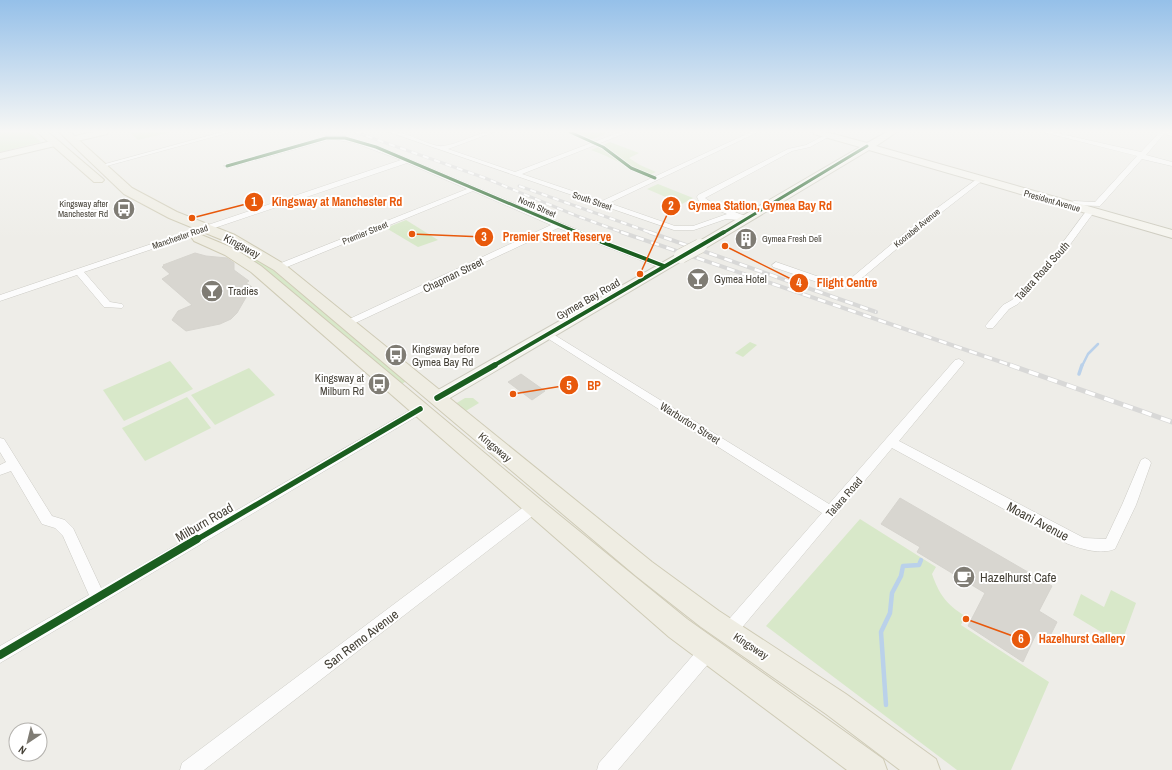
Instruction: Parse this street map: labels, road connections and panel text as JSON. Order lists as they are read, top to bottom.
{
  "streets": {
    "main road": ["Kingsway"],
    "street": [
      "South Street",
      "President Avenue",
      "North Street",
      "Koorabel Avenue",
      "Premier Street",
      "Manchester Road",
      "Talara Road South",
      "Chapman Street",
      "Gymea Bay Road",
      "Warburton Street",
      "Talara Road",
      "Moani Avenue",
      "Milburn Road",
      "San Remo Avenue"
    ]
  },
  "crossings": [
    ["South Street", "Gymea Bay Road"],
    ["President Avenue", "Koorabel Avenue"],
    ["President Avenue", "Talara Road South"],
    ["North Street", "Premier Street"],
    ["North Street", "Chapman Street"],
    ["North Street", "Gymea Bay Road"],
    ["Premier Street", "Kingsway"],
    ["Manchester Road", "Kingsway"],
    ["Kingsway", "Chapman Street"],
    ["Kingsway", "Gymea Bay Road"],
    ["Kingsway", "Talara Road"],
    ["Kingsway", "Milburn Road"],
    ["Kingsway", "San Remo Avenue"],
    ["Gymea Bay Road", "Warburton Street"],
    ["Gymea Bay Road", "Milburn Road"],
    ["Warburton Street", "Talara Road"],
    ["Talara Road", "Moani Avenue"]
  ],
  "places": {
    "bus stop": ["Kingsway after Manchester Rd", "Kingsway before Gymea Bay Rd", "Kingsway at Milburn Rd"],
    "other": [
      "Kingsway at Manchester Rd",
      "Premier Street Reserve",
      "Flight Centre",
      "Gymea Station, Gymea Bay Rd",
      "BP",
      "Hazelhurst Gallery"
    ],
    "building": ["Gymea Fresh Deli"],
    "bar": ["Gymea Hotel", "Tradies"],
    "cafe": ["Hazelhurst Cafe"]
  },
  "north": "bottom left"
}
